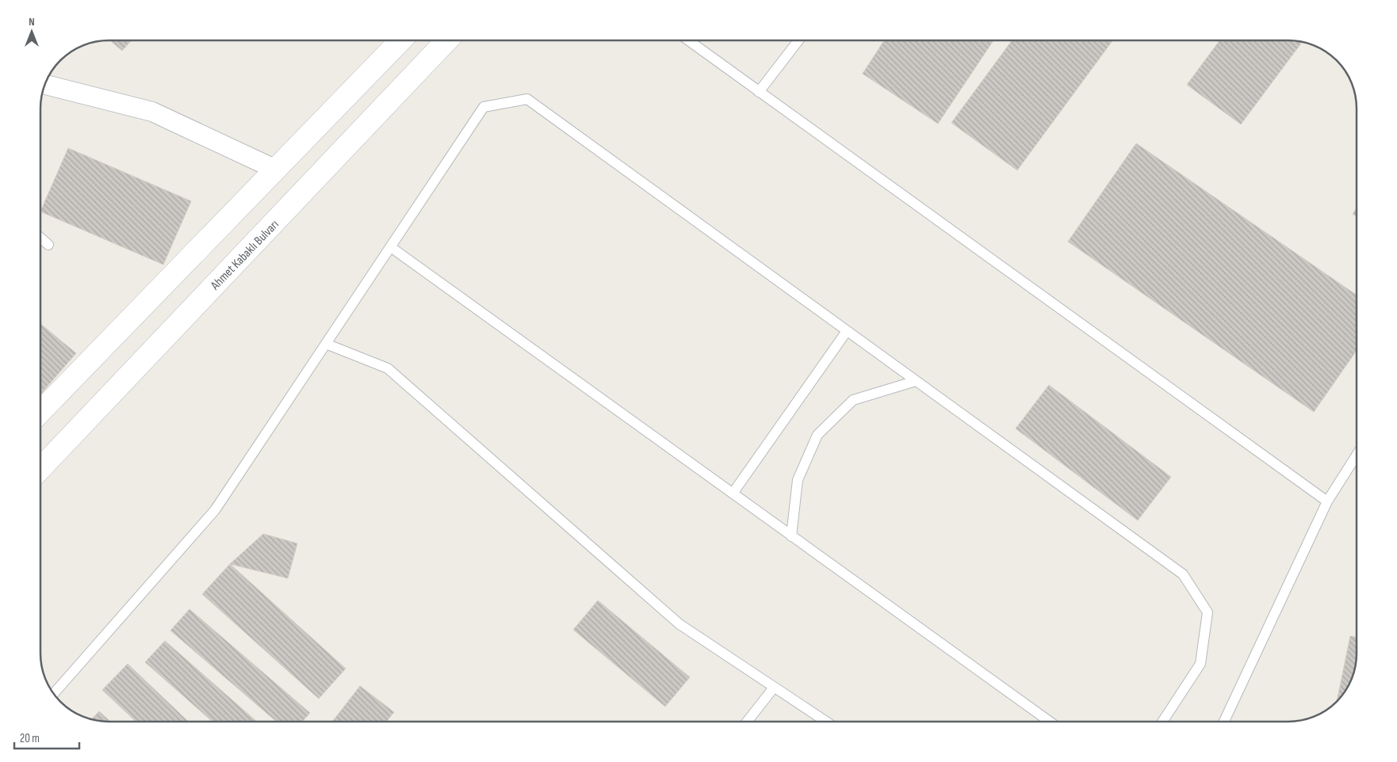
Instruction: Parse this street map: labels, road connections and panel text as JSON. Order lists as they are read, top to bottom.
{
  "streets": {
    "main road": ["Ahmet Kabaklı Bulvarı"]
  },
  "scale_bar": "20 m",
  "north": "top"
}
